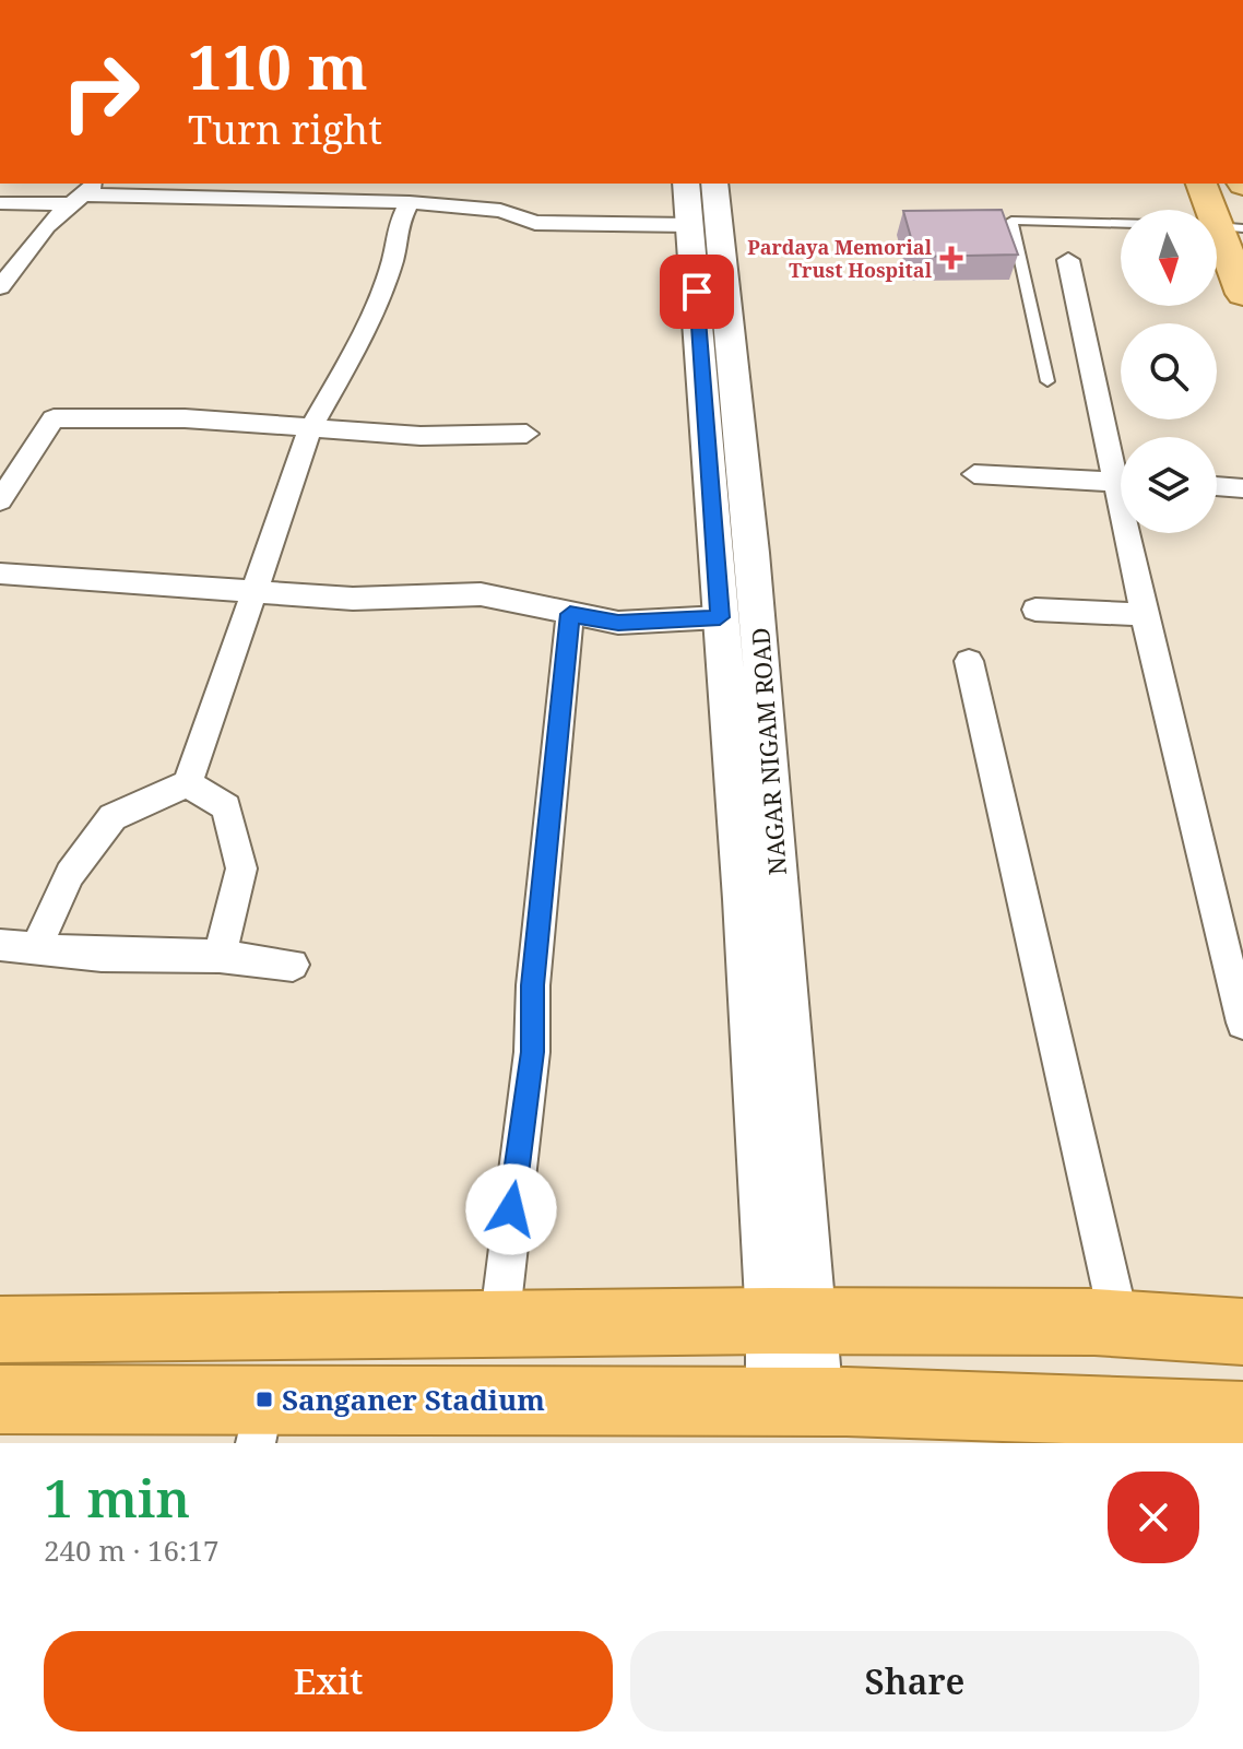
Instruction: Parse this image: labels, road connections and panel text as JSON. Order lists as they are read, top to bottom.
{
  "streets": {
    "street": ["NAGAR NIGAM ROAD"]
  },
  "places": {
    "health": ["Pardaya Memorial Trust Hospital"],
    "transit": ["Sanganer Stadium"]
  },
  "north": "bottom",
  "page": {
    "turn": ["110 m", "Turn right"],
    "heading": ["1 min", "240 m · 16:17"],
    "buttons": ["Exit", "Share"]
  }
}
